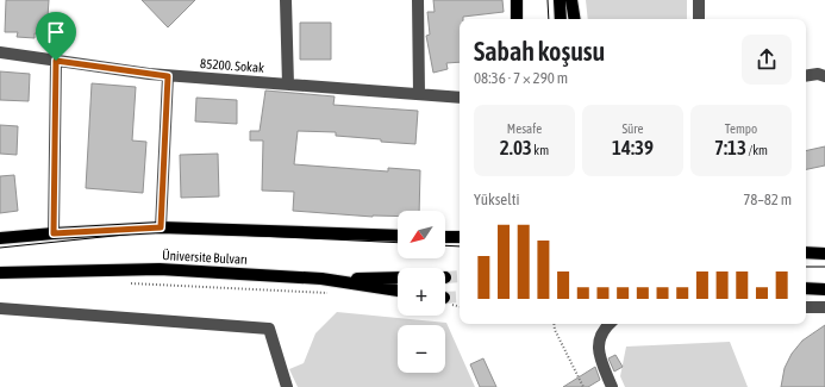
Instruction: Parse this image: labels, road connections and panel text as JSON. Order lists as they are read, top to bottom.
{
  "streets": {
    "main road": ["Üniversite Bulvarı"],
    "street": ["85200. Sokak"]
  },
  "north": "bottom left",
  "page": {
    "heading": ["Sabah koşusu", "08:36 · 7 × 290 m"],
    "stats": [
      ["Mesafe", "2.03 km"],
      ["Süre", "14:39"],
      ["Tempo", "7:13 /km"]
    ],
    "chart": ["Yükselti", "78–82 m"],
    "map_buttons": ["+", "−"]
  }
}
